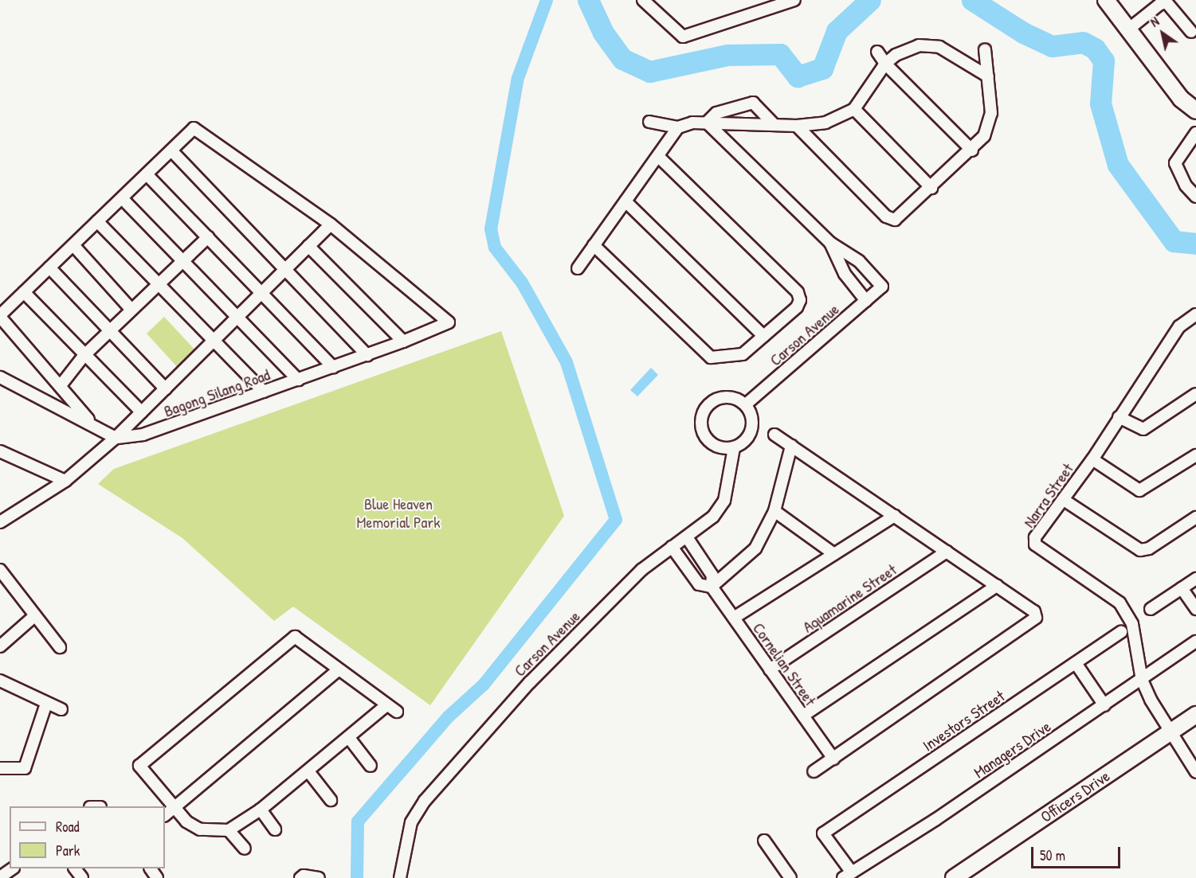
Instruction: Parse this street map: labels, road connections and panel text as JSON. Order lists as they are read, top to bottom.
{
  "streets": {
    "street": [
      "Carson Avenue",
      "Bagong Silang Road",
      "Narra Street",
      "Aquamarine Street",
      "Cornelian Street",
      "Investors Street",
      "Managers Drive",
      "Officers Drive"
    ]
  },
  "crossings": [
    ["Carson Avenue", "Cornelian Street"],
    ["Narra Street", "Managers Drive"],
    ["Narra Street", "Officers Drive"],
    ["Aquamarine Street", "Cornelian Street"],
    ["Investors Street", "Managers Drive"]
  ],
  "parks": ["Blue Heaven Memorial Park"],
  "legend": ["Road", "Park"],
  "scale_bar": "50 m",
  "north": "top left"
}
